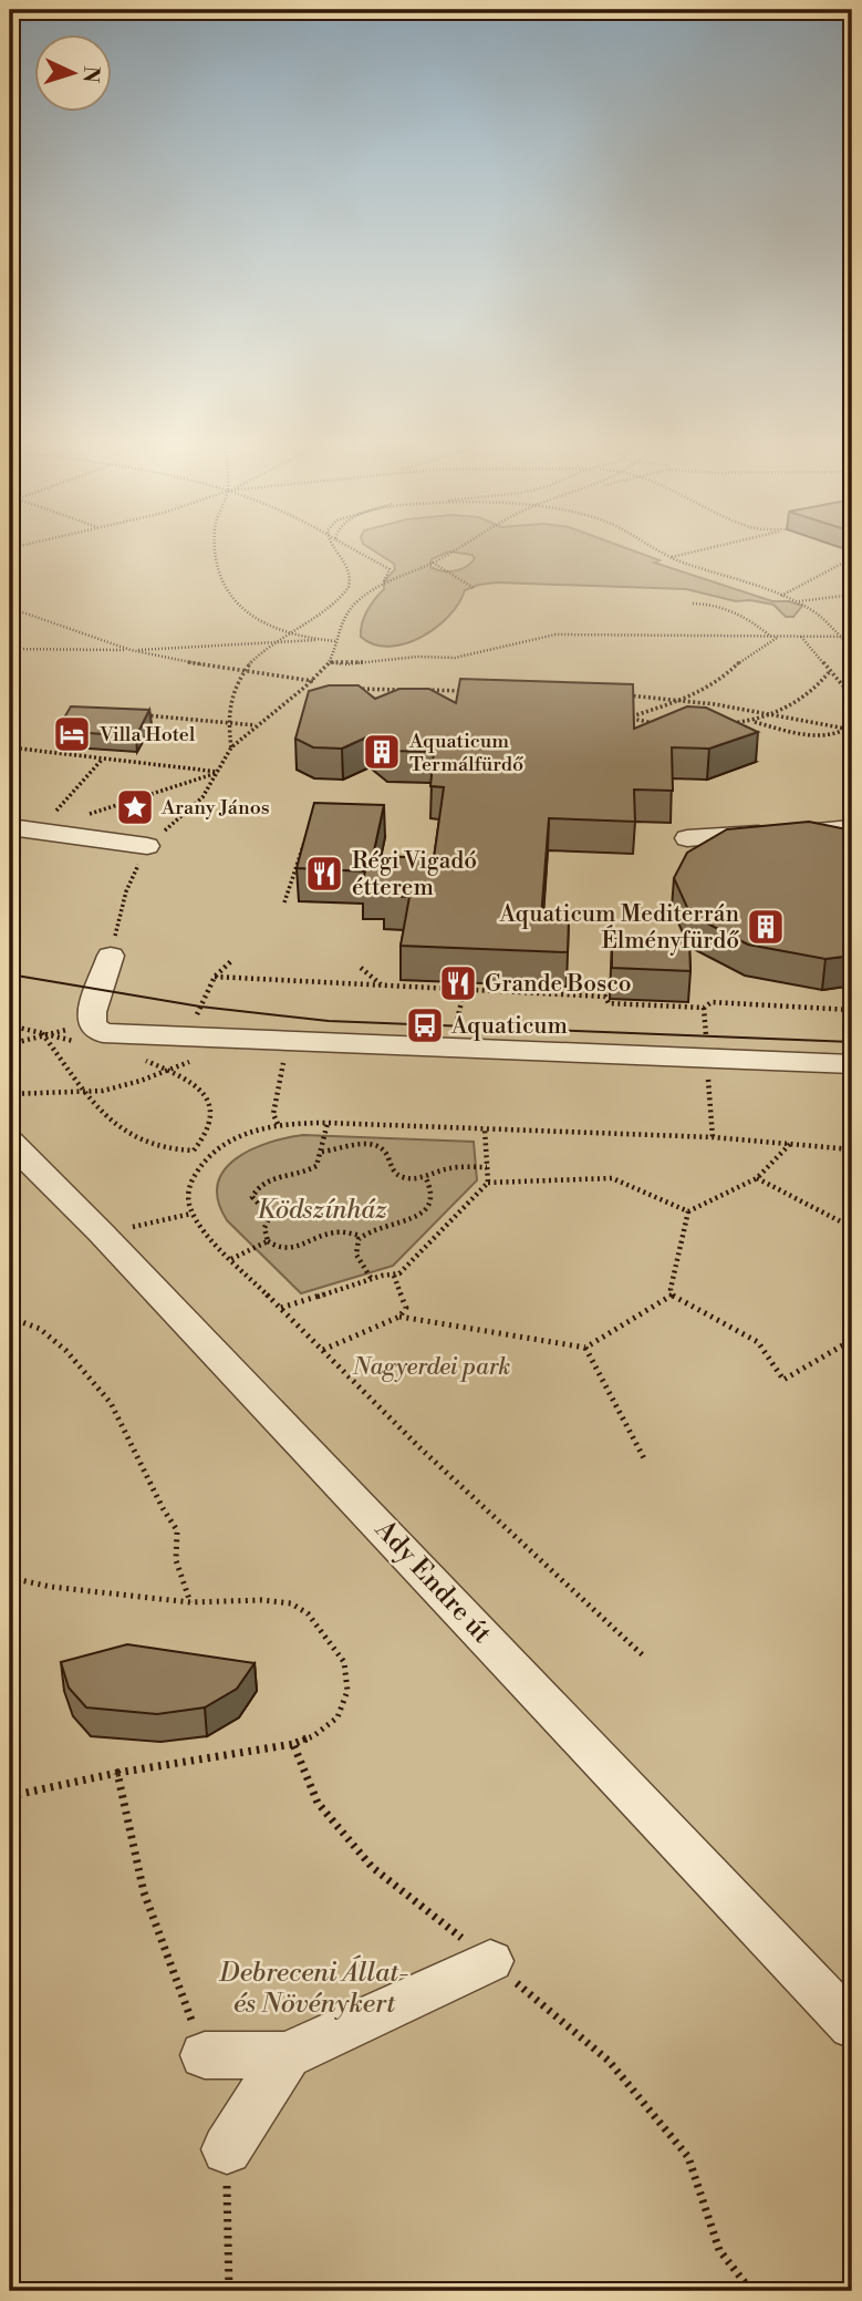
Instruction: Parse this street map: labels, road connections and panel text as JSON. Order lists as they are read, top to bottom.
{
  "streets": {
    "street": ["Ady Endre út"]
  },
  "water": ["Ködszínház"],
  "parks": ["Nagyerdei park", "Debreceni Állat- és Növénykert"],
  "places": {
    "hotel": ["Villa Hotel"],
    "building": ["Aquaticum Termálfürdő", "Aquaticum Mediterrán Élményfürdő"],
    "place": ["Arany János"],
    "restaurant": ["Régi Vigadó étterem", "Grande Bosco"],
    "bus stop": ["Aquaticum"]
  },
  "north": "right"
}
